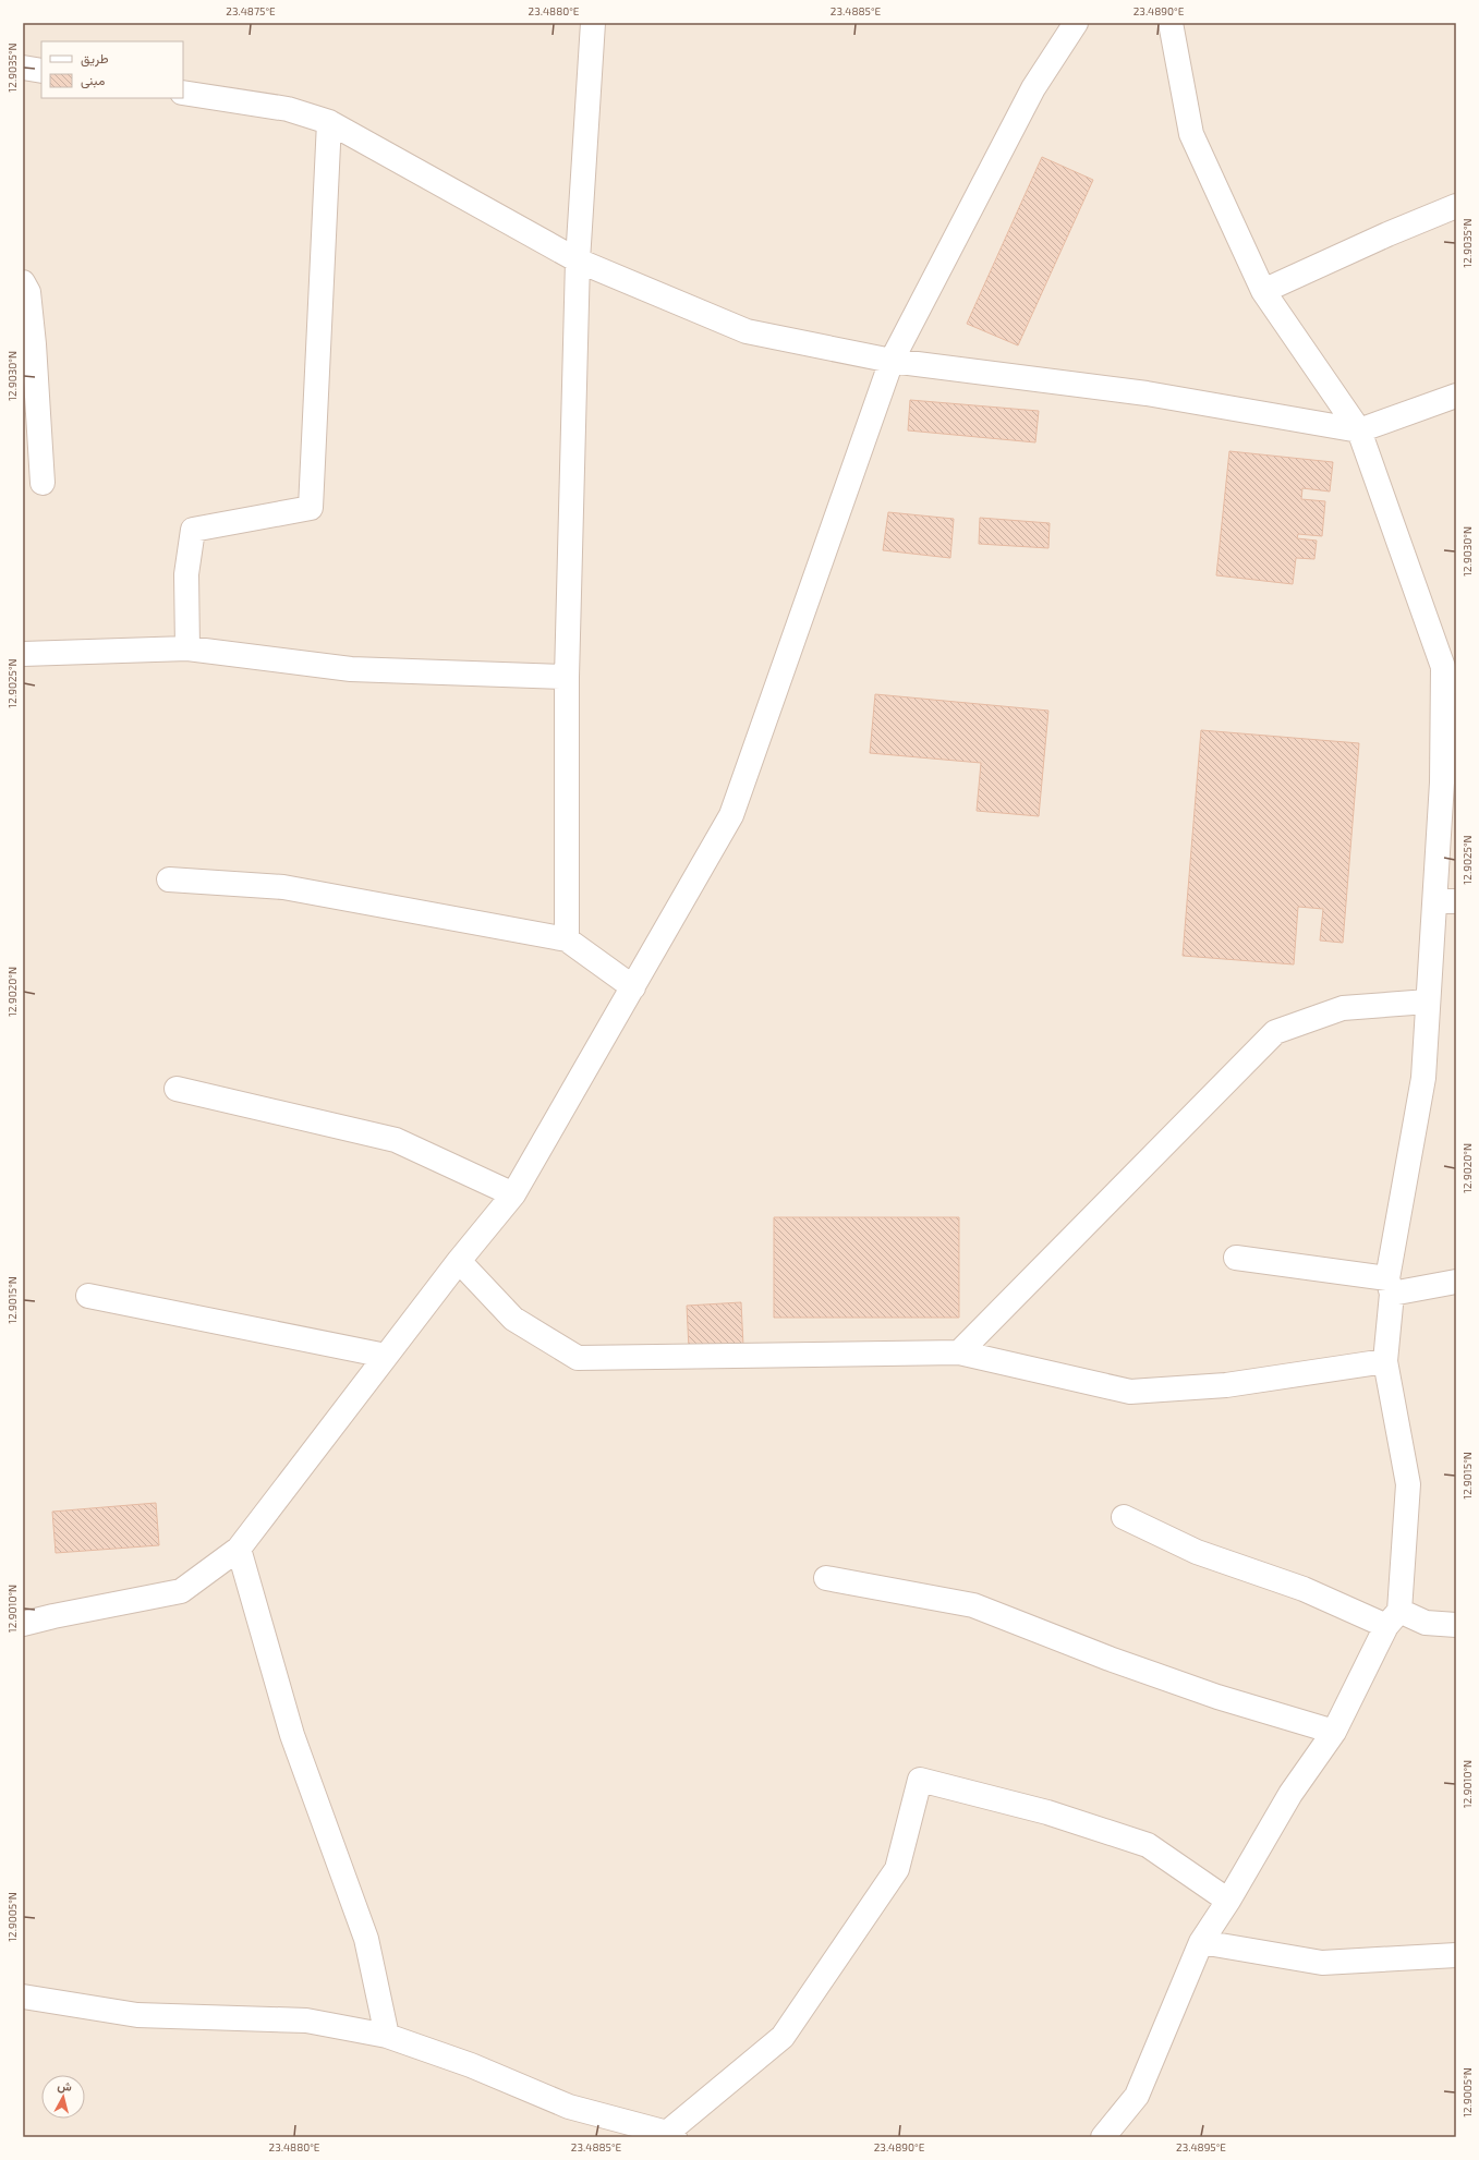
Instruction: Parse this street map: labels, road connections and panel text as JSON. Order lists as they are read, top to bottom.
{
  "legend": ["طريق", "مبنى"],
  "north": "top",
  "coordinates": [
    "23.4875°E",
    "23.4880°E",
    "23.4885°E",
    "23.4890°E",
    "12.9035°N",
    "12.9030°N",
    "12.9025°N",
    "12.9020°N",
    "12.9015°N",
    "12.9010°N",
    "12.9005°N",
    "23.4895°E"
  ]
}
